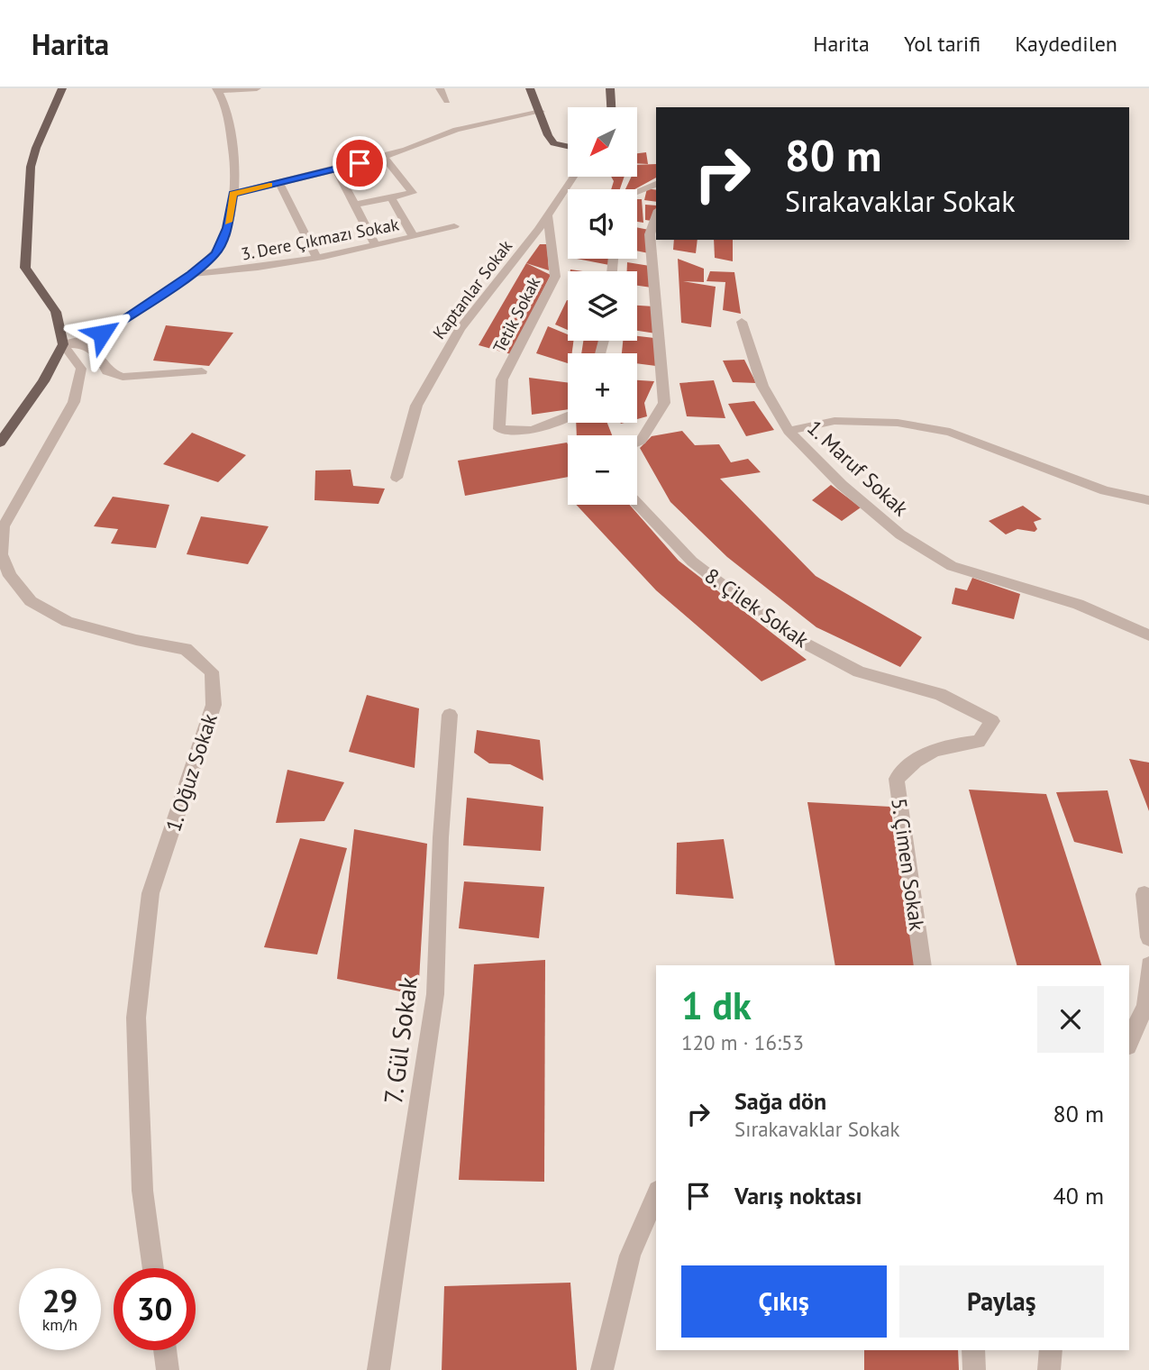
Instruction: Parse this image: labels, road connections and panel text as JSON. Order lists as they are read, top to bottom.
{
  "streets": {
    "street": [
      "3. Dere Çıkmazı Sokak",
      "Kaptanlar Sokak",
      "Tetik Sokak",
      "1. Maruf Sokak",
      "8. Çilek Sokak",
      "1. Oğuz Sokak",
      "5. Çimen Sokak",
      "7. Gül Sokak"
    ]
  },
  "crossings": [
    ["Kaptanlar Sokak", "Tetik Sokak"],
    ["8. Çilek Sokak", "5. Çimen Sokak"]
  ],
  "north": "bottom left",
  "page": {
    "header": "Harita",
    "nav": ["Harita", "Yol tarifi", "Kaydedilen"],
    "map_buttons": ["+", "−"],
    "turn": ["80 m", "Sırakavaklar Sokak"],
    "heading": ["1 dk", "120 m · 16:53"],
    "list": [
      {
        "name": "Sağa dön",
        "note": "Sırakavaklar Sokak",
        "value": "80 m"
      },
      {
        "name": "Varış noktası",
        "value": "40 m"
      }
    ],
    "buttons": ["Çıkış", "Paylaş"],
    "speed": "29 km/h",
    "limit": "30"
  }
}
